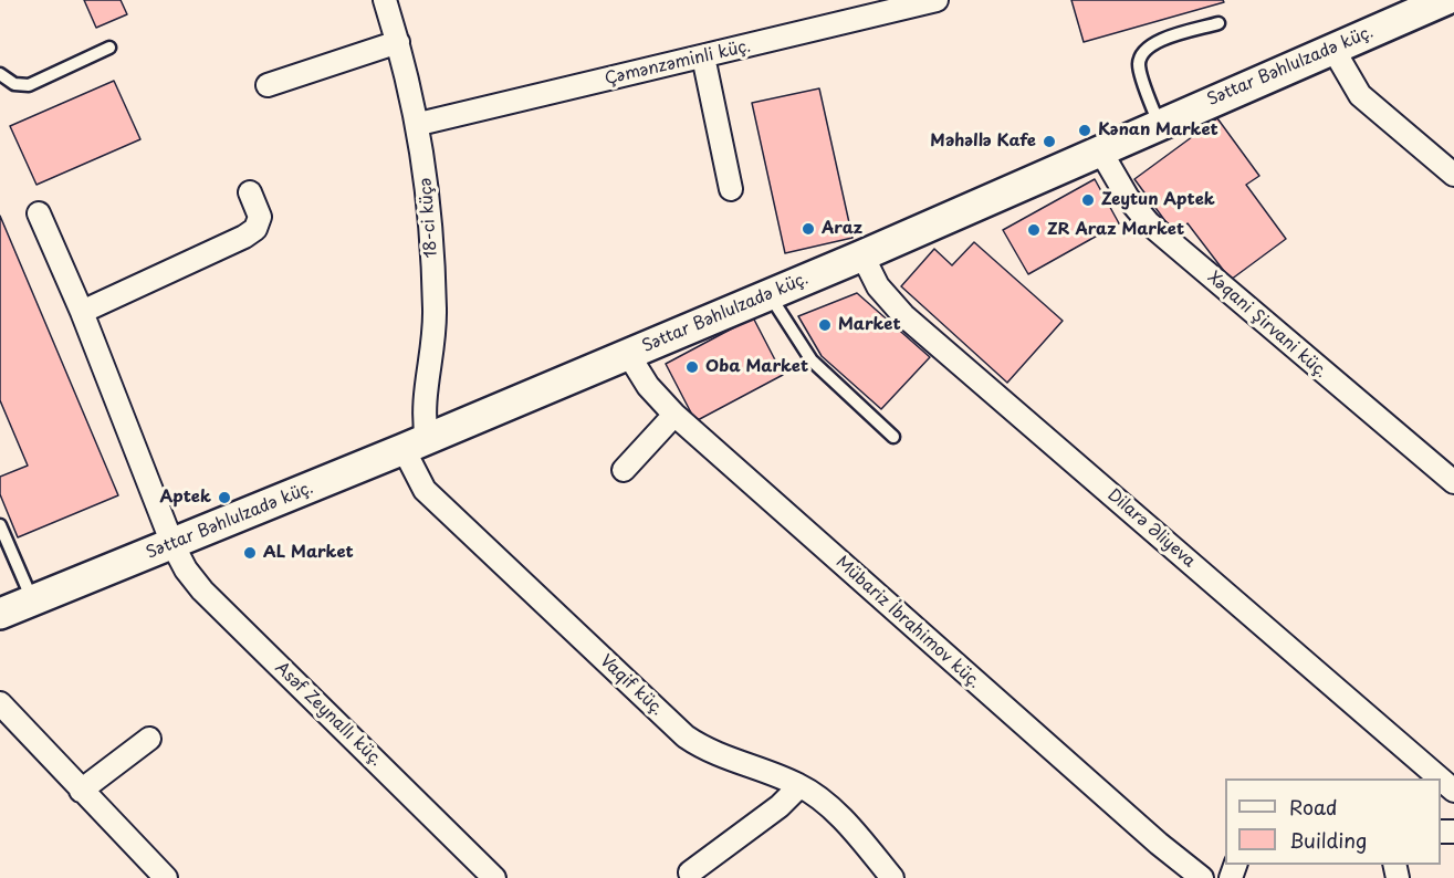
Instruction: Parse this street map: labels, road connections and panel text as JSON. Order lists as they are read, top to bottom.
{
  "streets": {
    "street": [
      "Çəmənzəminli küç.",
      "Səttar Bəhlulzadə küç.",
      "18-ci küçə",
      "Xəqani Şirvani küç.",
      "Dilarə Əliyeva",
      "Mübariz İbrahimov küç.",
      "Vaqif küç.",
      "Asəf Zeynallı küç."
    ]
  },
  "crossings": [
    ["Çəmənzəminli küç.", "18-ci küçə"],
    ["Səttar Bəhlulzadə küç.", "18-ci küçə"],
    ["Səttar Bəhlulzadə küç.", "Xəqani Şirvani küç."],
    ["Səttar Bəhlulzadə küç.", "Dilarə Əliyeva"],
    ["Səttar Bəhlulzadə küç.", "Mübariz İbrahimov küç."],
    ["Səttar Bəhlulzadə küç.", "Vaqif küç."],
    ["Səttar Bəhlulzadə küç.", "Asəf Zeynallı küç."],
    ["18-ci küçə", "Vaqif küç."]
  ],
  "places": [
    "Kənan Market",
    "Məhəllə Kafe",
    "Zeytun Aptek",
    "Araz",
    "ZR Araz Market",
    "Market",
    "Oba Market",
    "Aptek",
    "AL Market"
  ],
  "legend": ["Road", "Building"]
}
